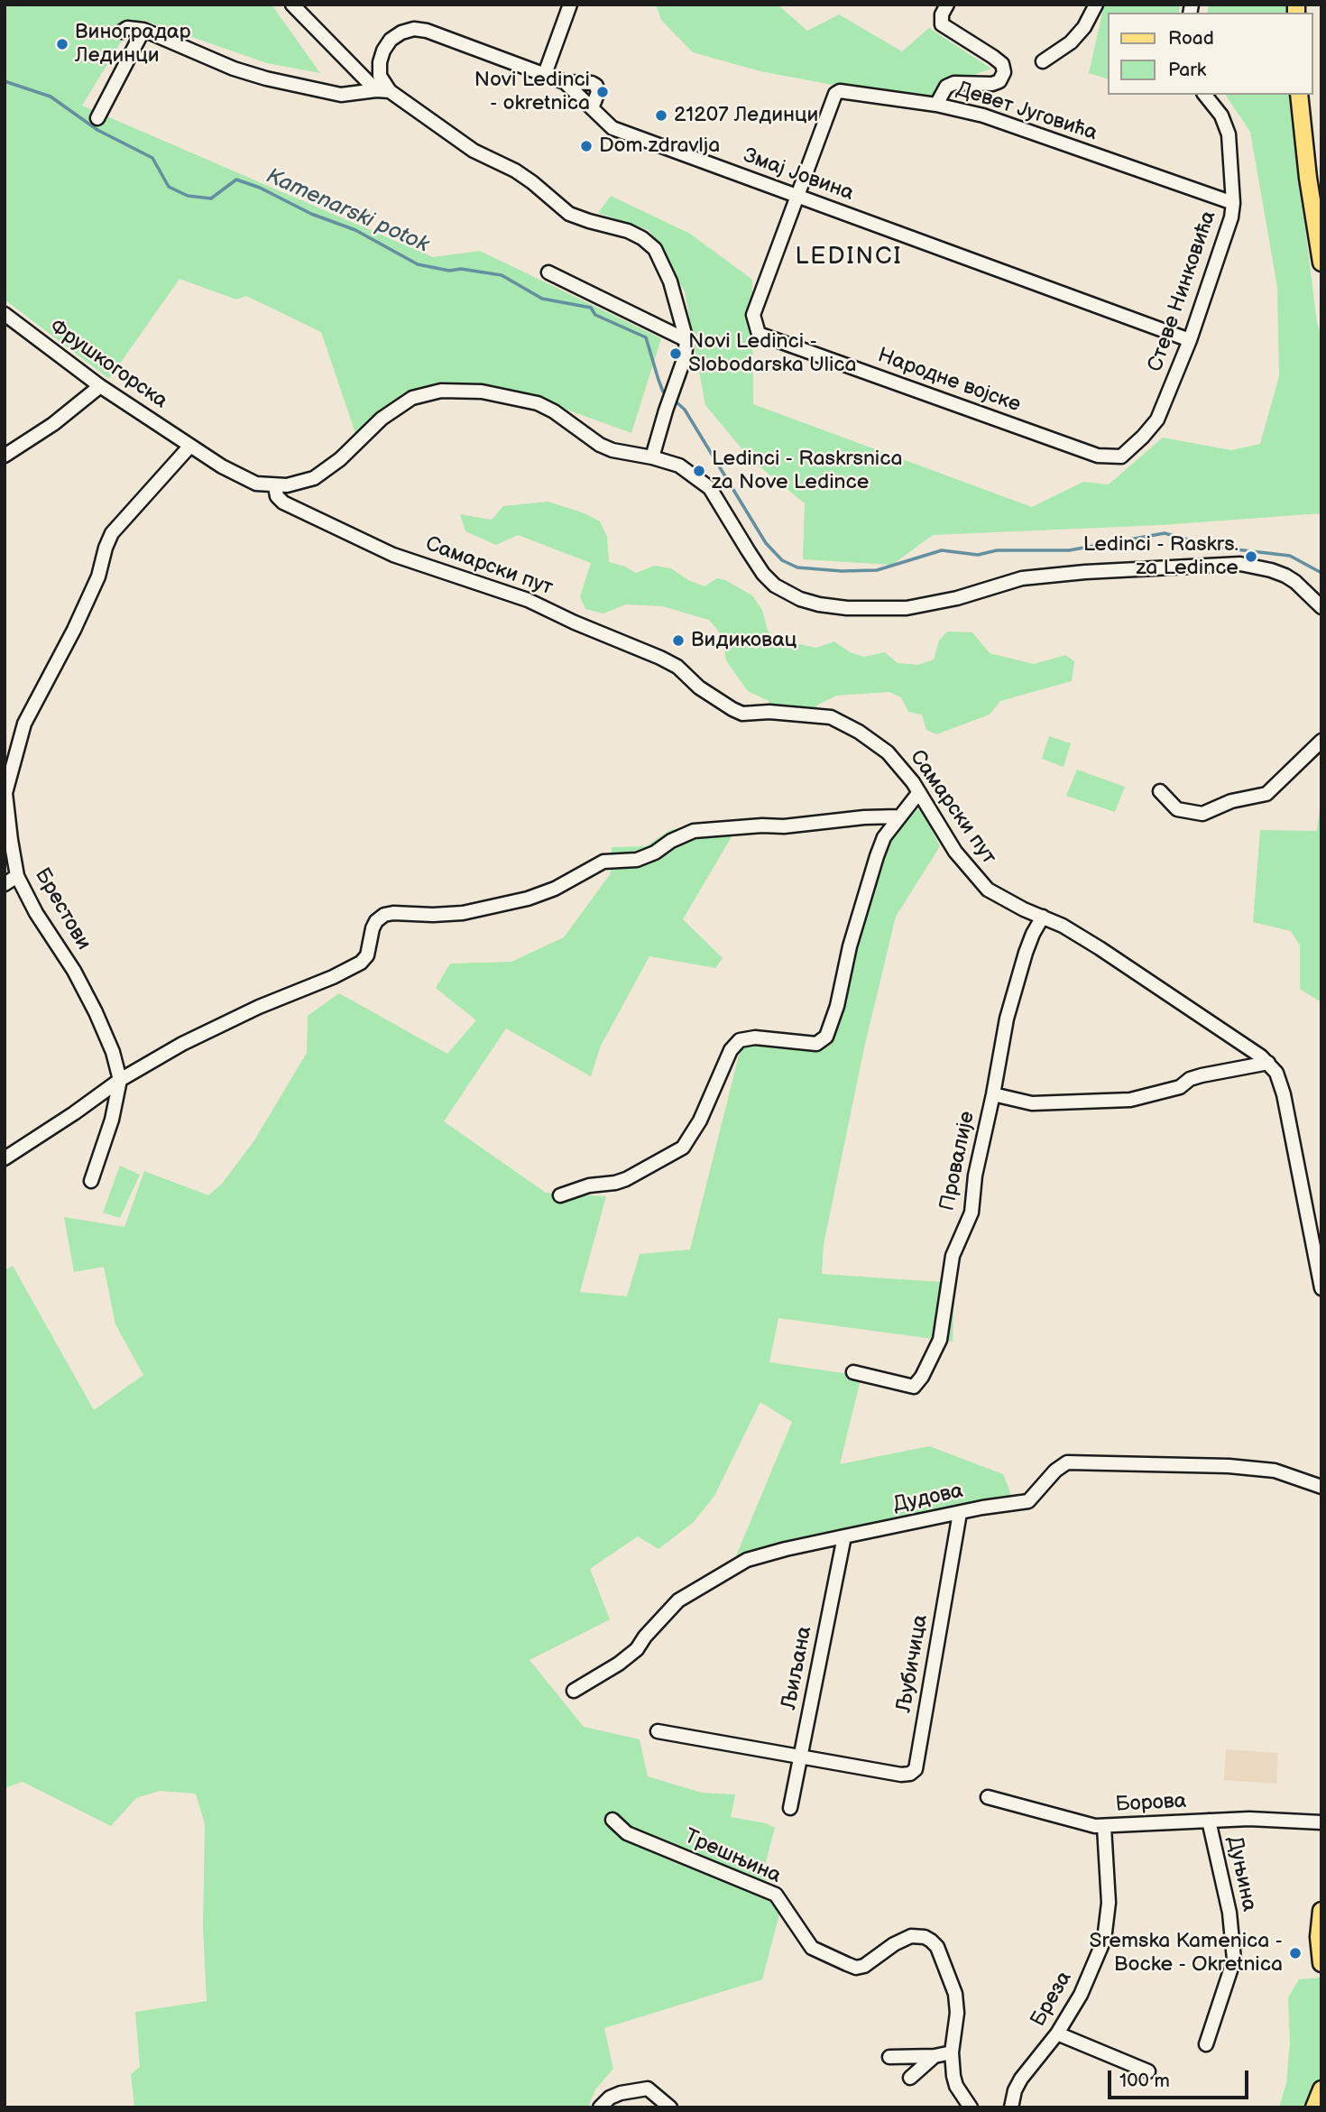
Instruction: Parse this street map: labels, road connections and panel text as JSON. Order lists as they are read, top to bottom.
{
  "streets": {
    "street": [
      "Девет Југовића",
      "Змај Јовина",
      "Стеве Нинковића",
      "Фрушкогорска",
      "Народне војске",
      "Самарски пут",
      "Брестови",
      "Провалије",
      "Дудова",
      "Љубичица",
      "Љиљана",
      "Борова",
      "Трешњина",
      "Дуњина",
      "Бреза"
    ]
  },
  "crossings": [
    ["Девет Југовића", "Змај Јовина"],
    ["Девет Југовића", "Стеве Нинковића"],
    ["Девет Југовића", "Народне војске"],
    ["Змај Јовина", "Стеве Нинковића"],
    ["Змај Јовина", "Народне војске"],
    ["Стеве Нинковића", "Народне војске"],
    ["Фрушкогорска", "Самарски пут"],
    ["Фрушкогорска", "Брестови"],
    ["Самарски пут", "Провалије"],
    ["Дудова", "Љубичица"],
    ["Дудова", "Љиљана"],
    ["Љубичица", "Љиљана"],
    ["Борова", "Дуњина"],
    ["Борова", "Бреза"]
  ],
  "districts": ["LEDINCI"],
  "water": ["Kamenarski potok"],
  "places": [
    "Виноградар Лединци",
    "Novi Ledinci - okretnica",
    "21207 Лединци",
    "Dom zdravlja",
    "Novi Ledinci - Slobodarska Ulica",
    "Ledinci - Raskrsnica za Nove Ledince",
    "Ledinci - Raskrs. za Ledince",
    "Видиковац",
    "Sremska Kamenica - Bocke - Okretnica"
  ],
  "legend": ["Road", "Park"],
  "scale_bar": "100 m"
}
